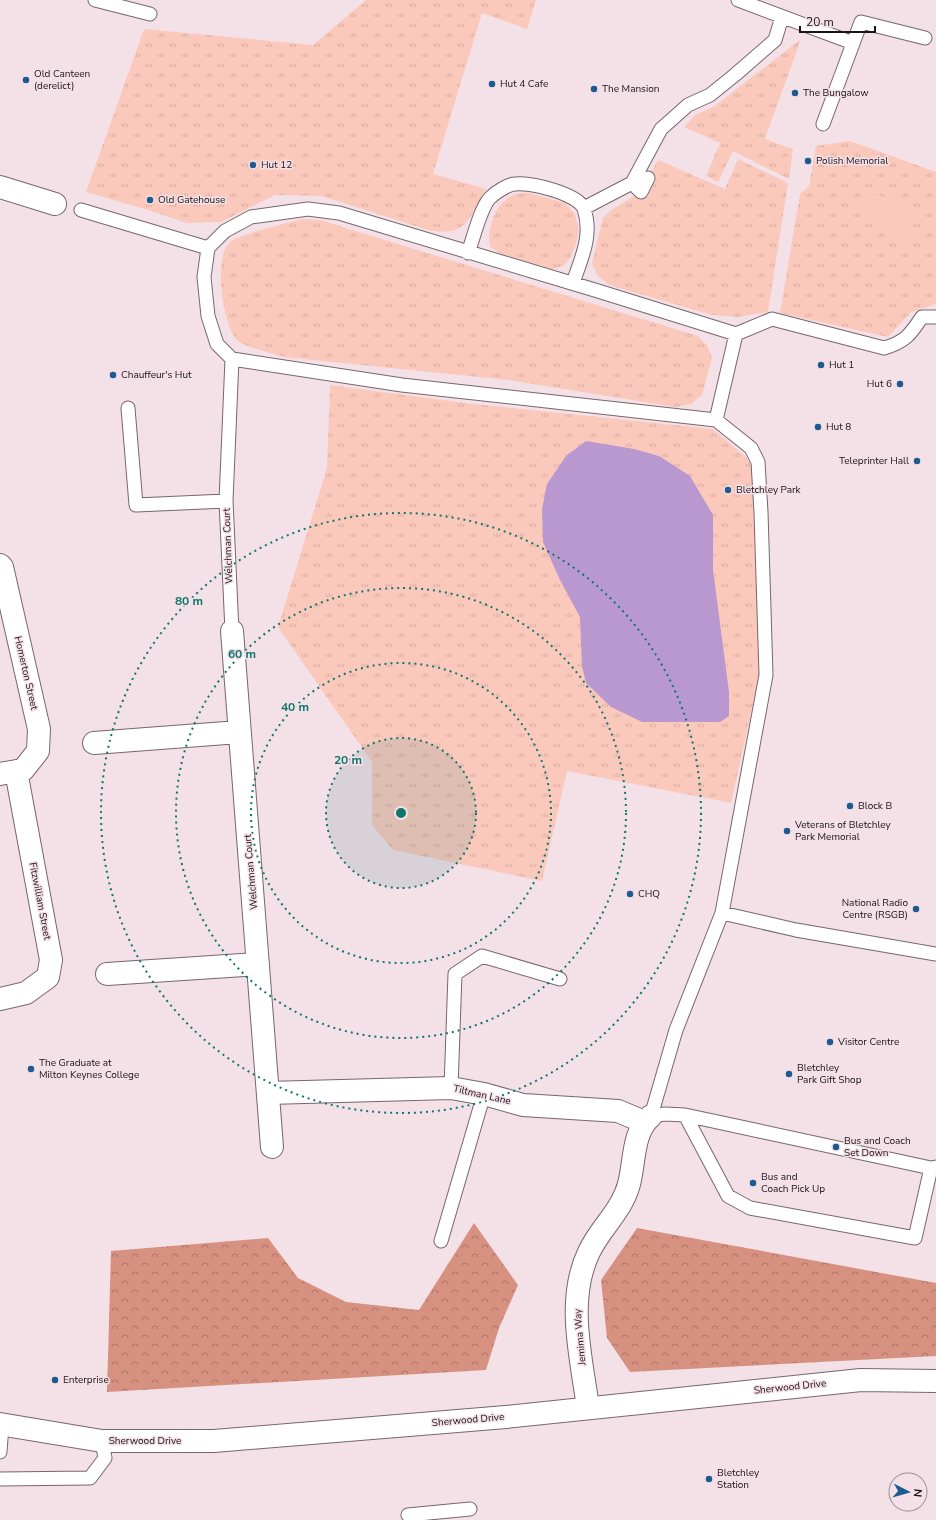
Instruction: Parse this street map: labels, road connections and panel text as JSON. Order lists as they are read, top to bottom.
{
  "streets": {
    "street": [
      "Welchman Court",
      "Homerton Street",
      "Fitzwilliam Street",
      "Tiltman Lane",
      "Jemima Way",
      "Sherwood Drive"
    ]
  },
  "crossings": [
    ["Welchman Court", "Tiltman Lane"],
    ["Homerton Street", "Fitzwilliam Street"],
    ["Tiltman Lane", "Jemima Way"],
    ["Jemima Way", "Sherwood Drive"]
  ],
  "places": [
    "Old Canteen (derelict)",
    "Hut 4 Cafe",
    "The Mansion",
    "The Bungalow",
    "Polish Memorial",
    "Hut 12",
    "Old Gatehouse",
    "Hut 1",
    "Chauffeur's Hut",
    "Hut 6",
    "Hut 8",
    "Teleprinter Hall",
    "Bletchley Park",
    "Block B",
    "Veterans of Bletchley Park Memorial",
    "CHQ",
    "National Radio Centre (RSGB)",
    "Visitor Centre",
    "The Graduate at Milton Keynes College",
    "Bletchley Park Gift Shop",
    "Bus and Coach Set Down",
    "Bus and Coach Pick Up",
    "Enterprise",
    "Bletchley Station"
  ],
  "scale_bar": "20 m",
  "north": "right",
  "rings": [
    "80 m",
    "60 m",
    "40 m",
    "20 m"
  ]
}
